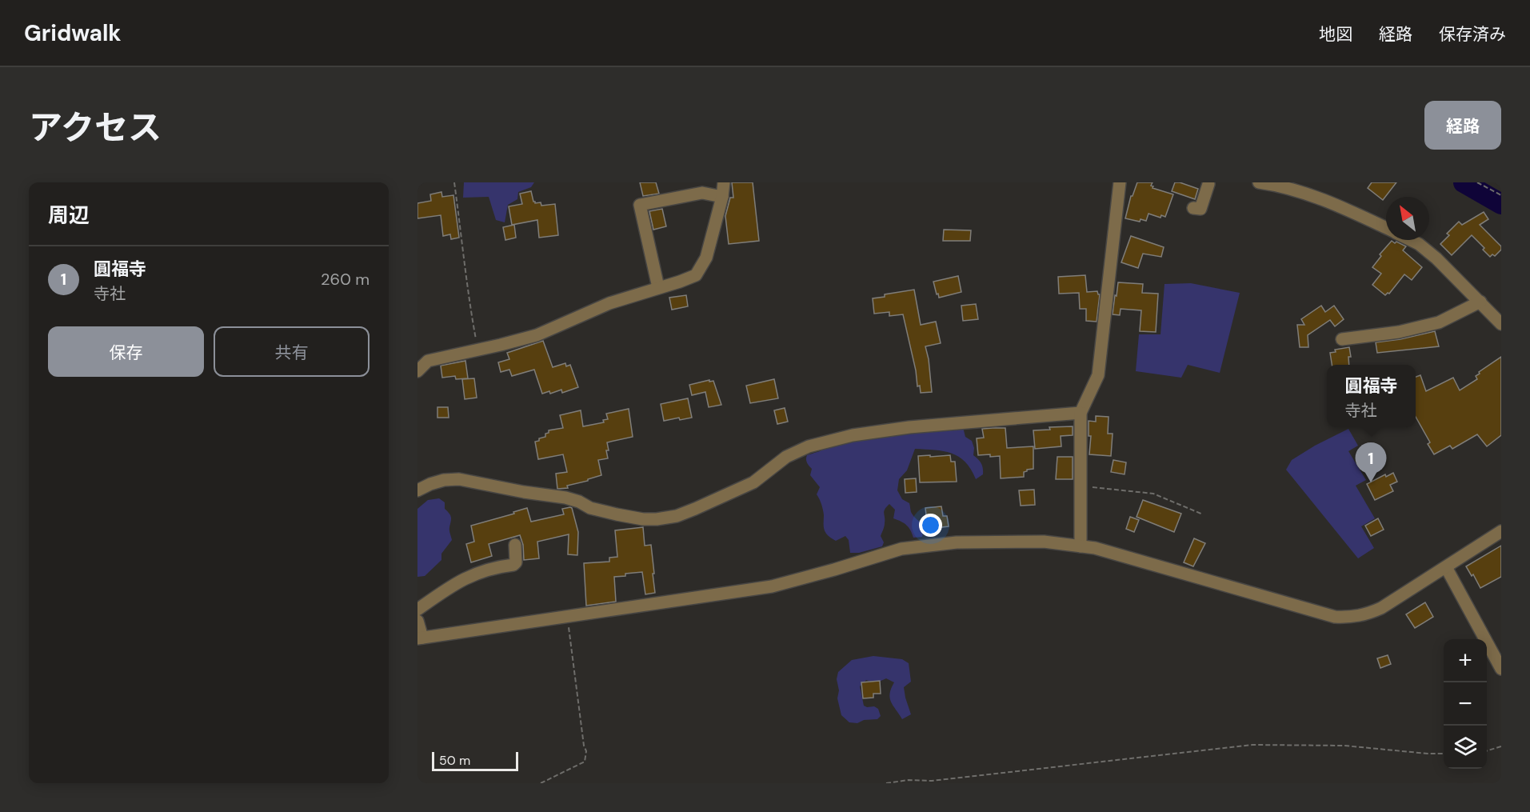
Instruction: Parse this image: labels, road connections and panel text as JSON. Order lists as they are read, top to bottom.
{
  "scale_bar": "50 m",
  "north": "top left",
  "page": {
    "header": "Gridwalk",
    "nav": ["地図", "経路", "保存済み"],
    "title": "アクセス",
    "buttons": [
      "経路",
      ["保存", "共有"]
    ],
    "heading": "周辺",
    "list": [
      {
        "mark": "1",
        "name": "圓福寺",
        "note": "寺社",
        "value": "260 m"
      }
    ],
    "popup": ["圓福寺", "寺社"],
    "pins": "1",
    "map_buttons": ["+", "−"],
    "scale": "50 m"
  }
}
